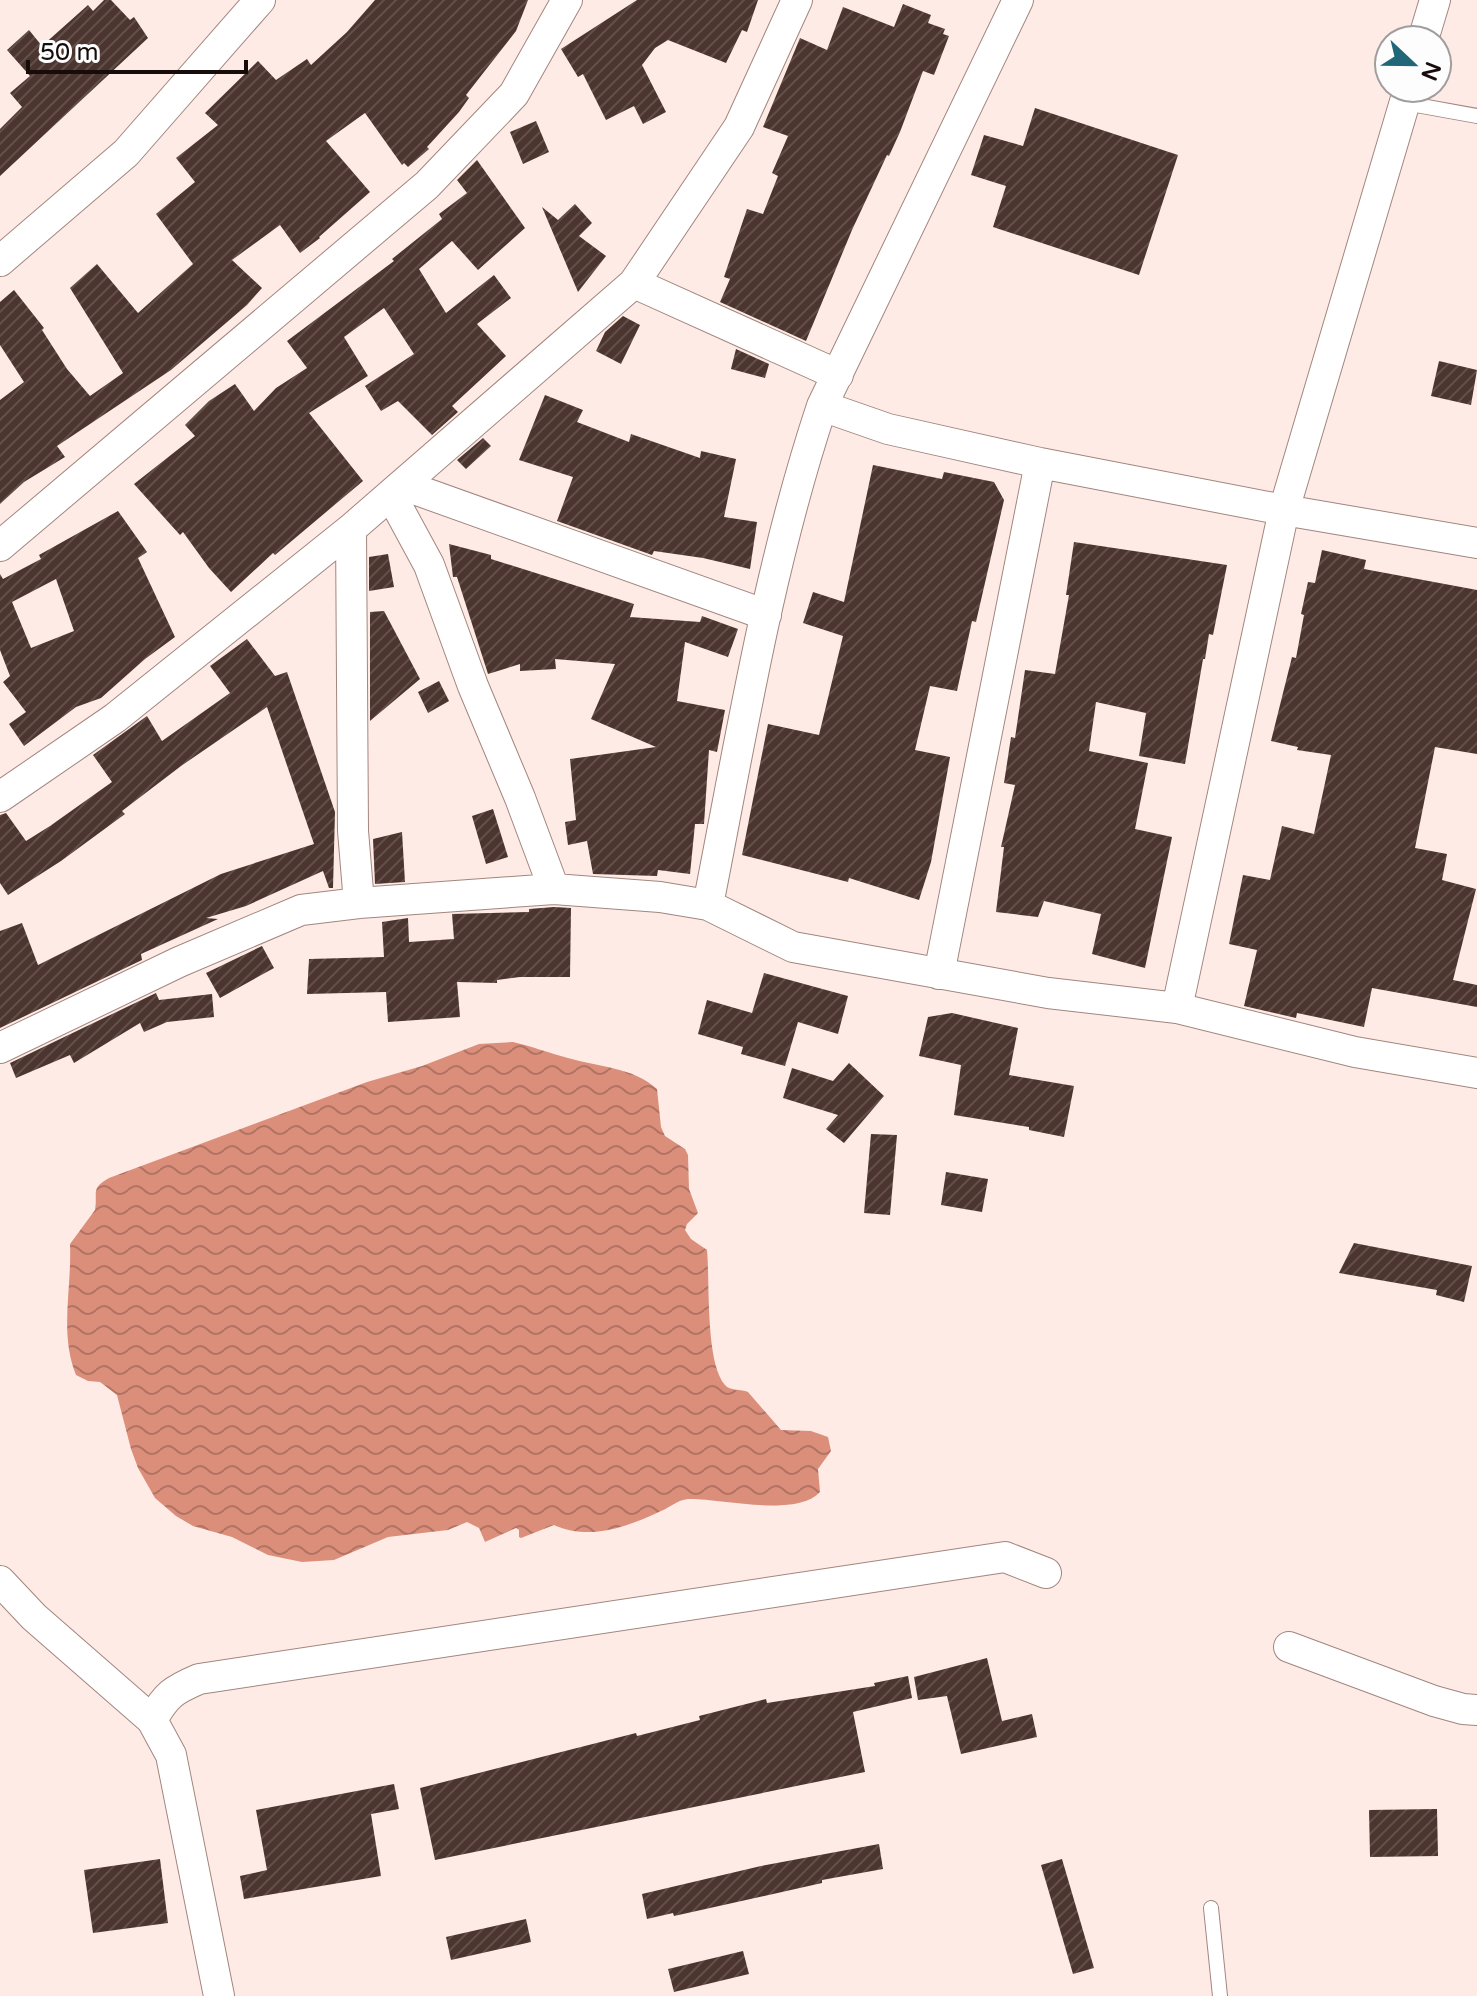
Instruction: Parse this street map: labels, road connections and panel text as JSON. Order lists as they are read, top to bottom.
{
  "scale_bar": "50 m",
  "north": "right"
}
